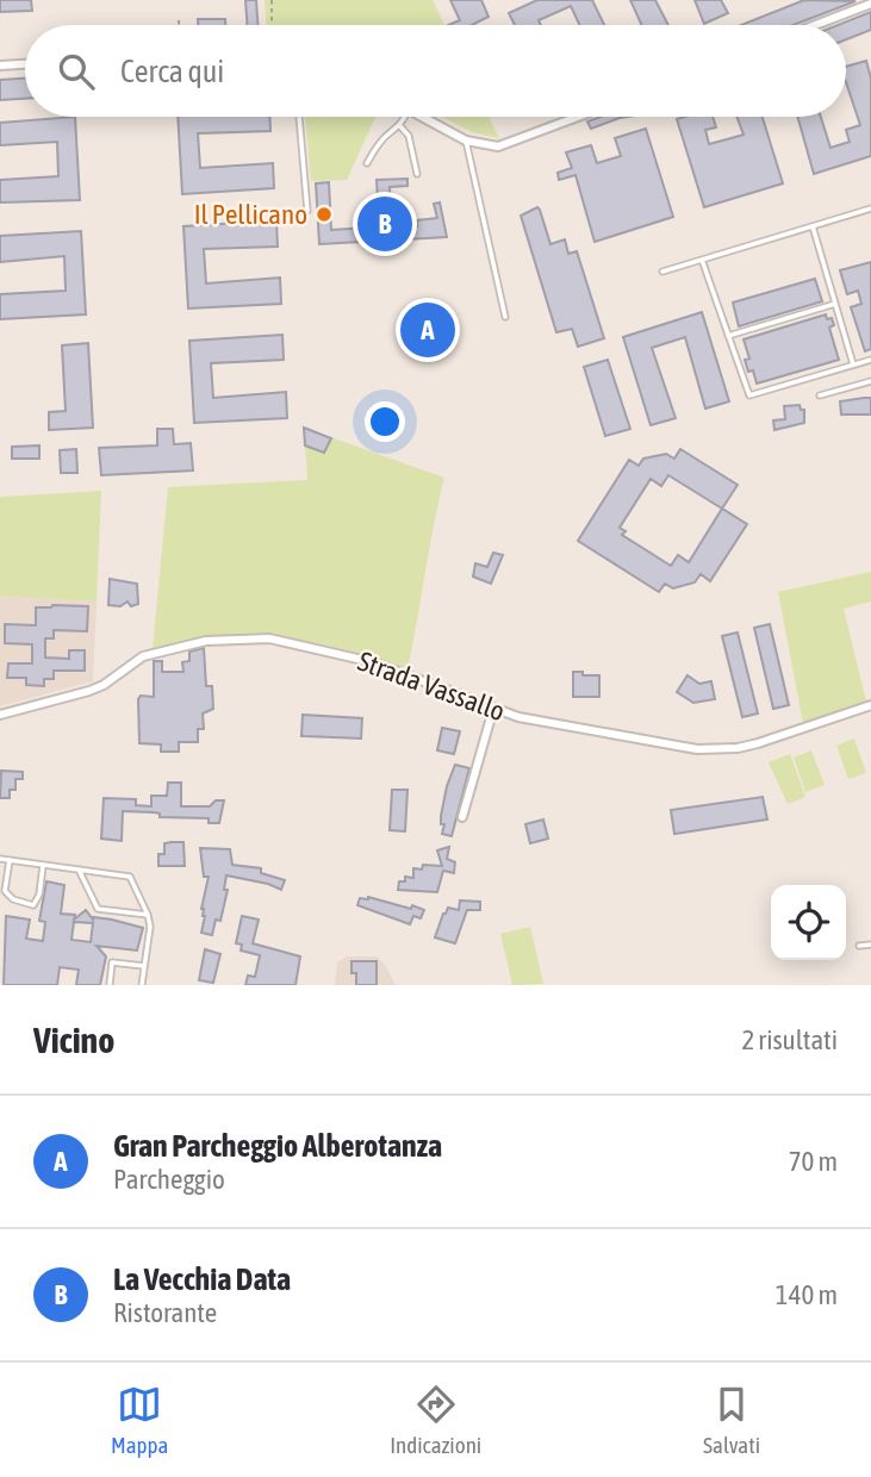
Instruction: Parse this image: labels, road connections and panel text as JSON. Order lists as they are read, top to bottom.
{
  "streets": {
    "street": ["Strada Vassallo"]
  },
  "places": ["Il Pellicano"],
  "page": {
    "search": "Cerca qui",
    "pins": ["B", "A"],
    "heading": ["Vicino", "2 risultati"],
    "list": [
      {
        "mark": "A",
        "name": "Gran Parcheggio Alberotanza",
        "note": "Parcheggio",
        "value": "70 m"
      },
      {
        "mark": "B",
        "name": "La Vecchia Data",
        "note": "Ristorante",
        "value": "140 m"
      }
    ],
    "nav": ["Mappa", "Indicazioni", "Salvati"]
  }
}
